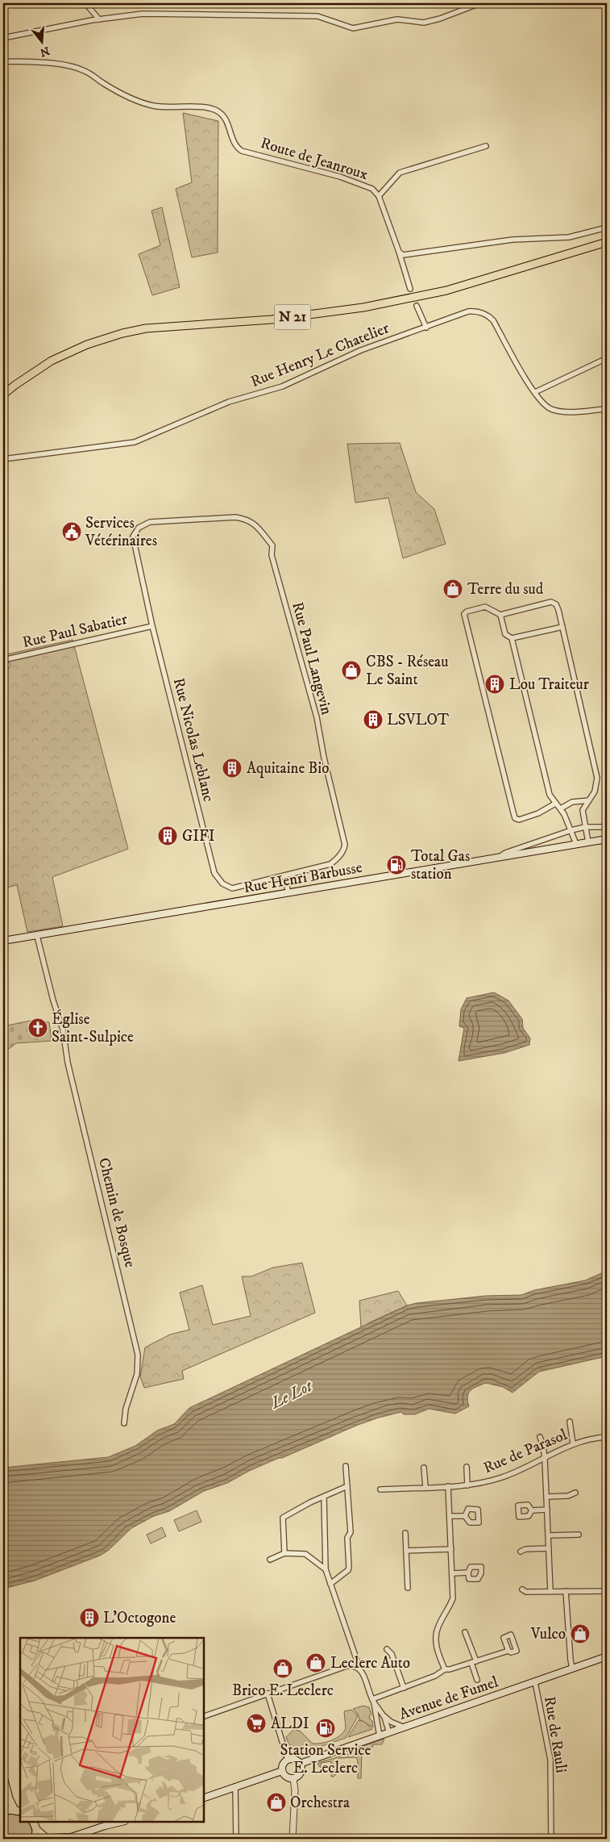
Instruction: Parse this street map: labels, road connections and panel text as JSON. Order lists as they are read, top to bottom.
{
  "streets": {
    "main road": ["N 21", "Rue Henri Barbusse", "Avenue de Fumel"],
    "street": [
      "Route de Jeanroux",
      "Rue Henry Le Chatelier",
      "Rue Paul Sabatier",
      "Rue Paul Langevin",
      "Rue Nicolas Leblanc",
      "Chemin de Bosque",
      "Rue de Parasol",
      "Rue de Rauli"
    ]
  },
  "crossings": [
    ["Rue Paul Sabatier", "Rue Nicolas Leblanc"],
    ["Rue Paul Langevin", "Rue Nicolas Leblanc"],
    ["Rue Henri Barbusse", "Chemin de Bosque"],
    ["Avenue de Fumel", "Rue de Rauli"]
  ],
  "water": ["Le Lot"],
  "places": {
    "public building": ["Services Vétérinaires"],
    "shop": [
      "Terre du sud",
      "CBS - Réseau Le Saint",
      "Vulco",
      "Leclerc Auto",
      "Brico E. Leclerc",
      "Orchestra"
    ],
    "building": [
      "Lou Traiteur",
      "LSVLOT",
      "Aquitaine Bio",
      "GIFI",
      "L'Octogone"
    ],
    "fuel station": ["Total Gas station", "Station Service E. Leclerc"],
    "church": ["Église Saint-Sulpice"],
    "supermarket": ["ALDI"]
  },
  "north": "bottom"
}
